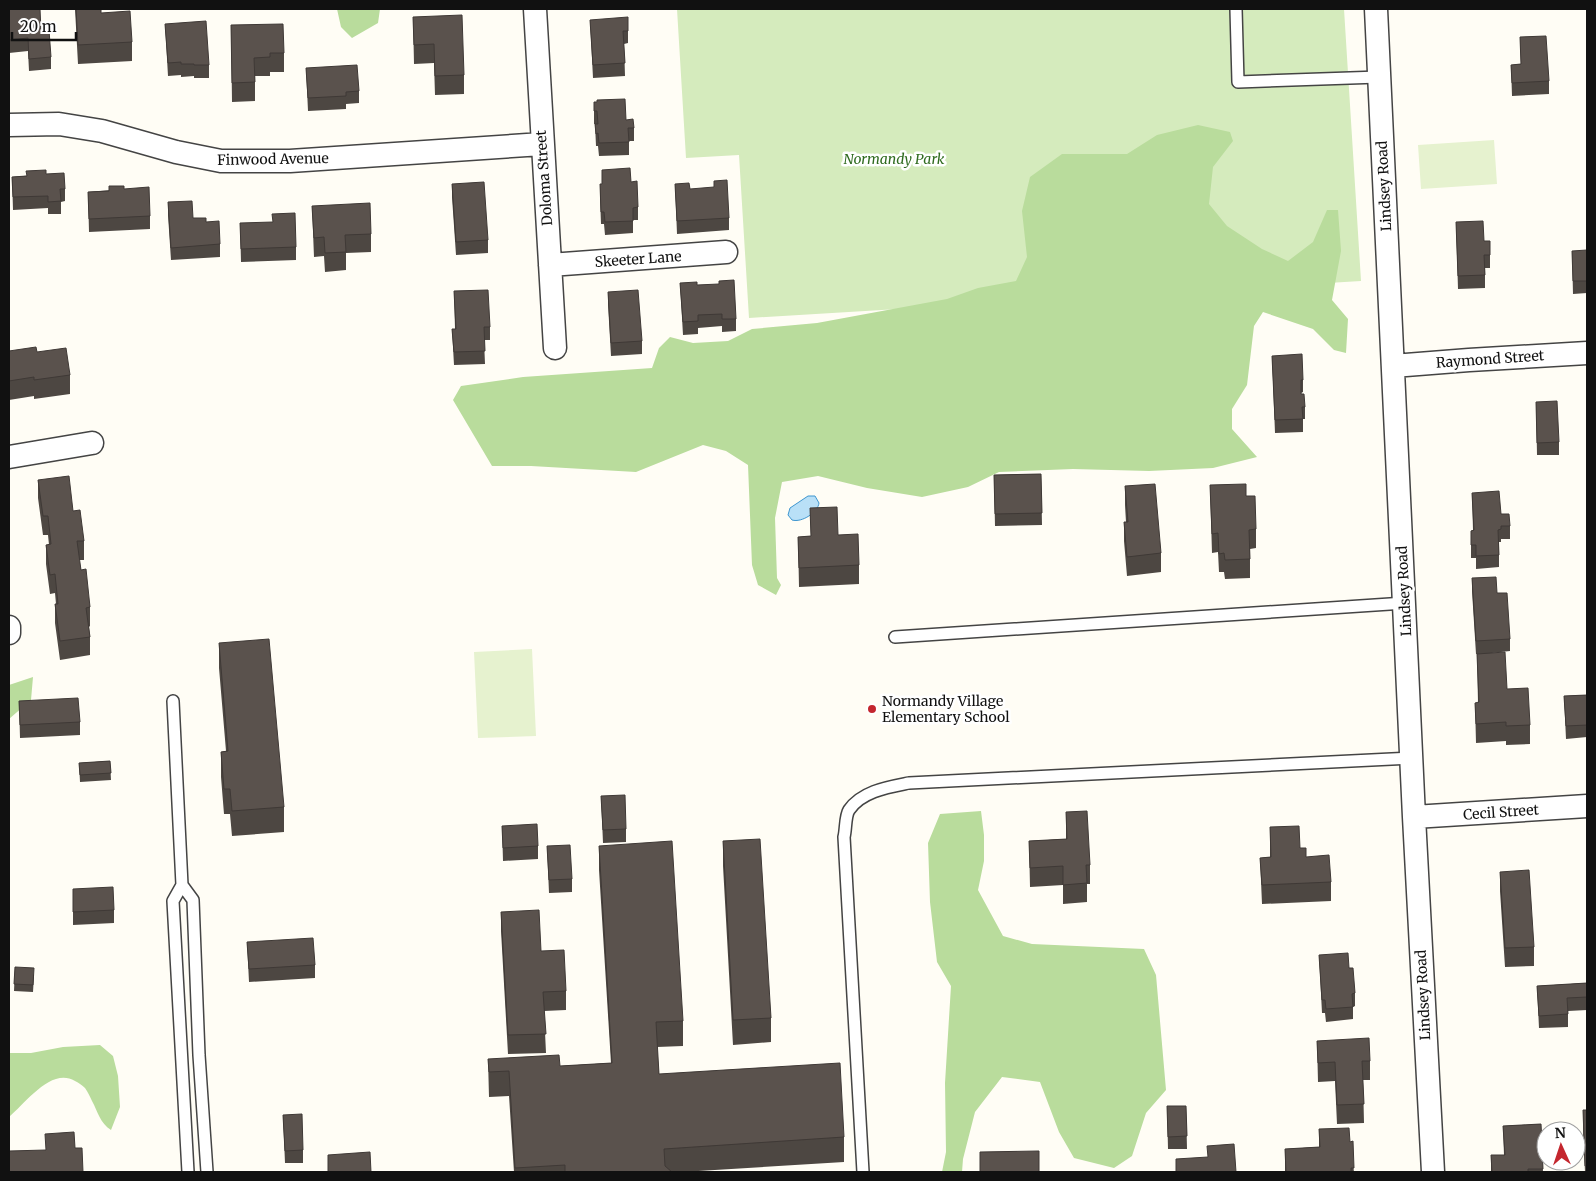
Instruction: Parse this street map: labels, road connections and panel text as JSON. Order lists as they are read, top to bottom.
{
  "streets": {
    "street": [
      "Finwood Avenue",
      "Doloma Street",
      "Lindsey Road",
      "Skeeter Lane",
      "Raymond Street",
      "Cecil Street"
    ]
  },
  "crossings": [
    ["Finwood Avenue", "Doloma Street"],
    ["Doloma Street", "Skeeter Lane"],
    ["Lindsey Road", "Raymond Street"],
    ["Lindsey Road", "Cecil Street"]
  ],
  "parks": ["Normandy Park"],
  "places": ["Normandy Village Elementary School"],
  "scale_bar": "20 m",
  "north": "top"
}
